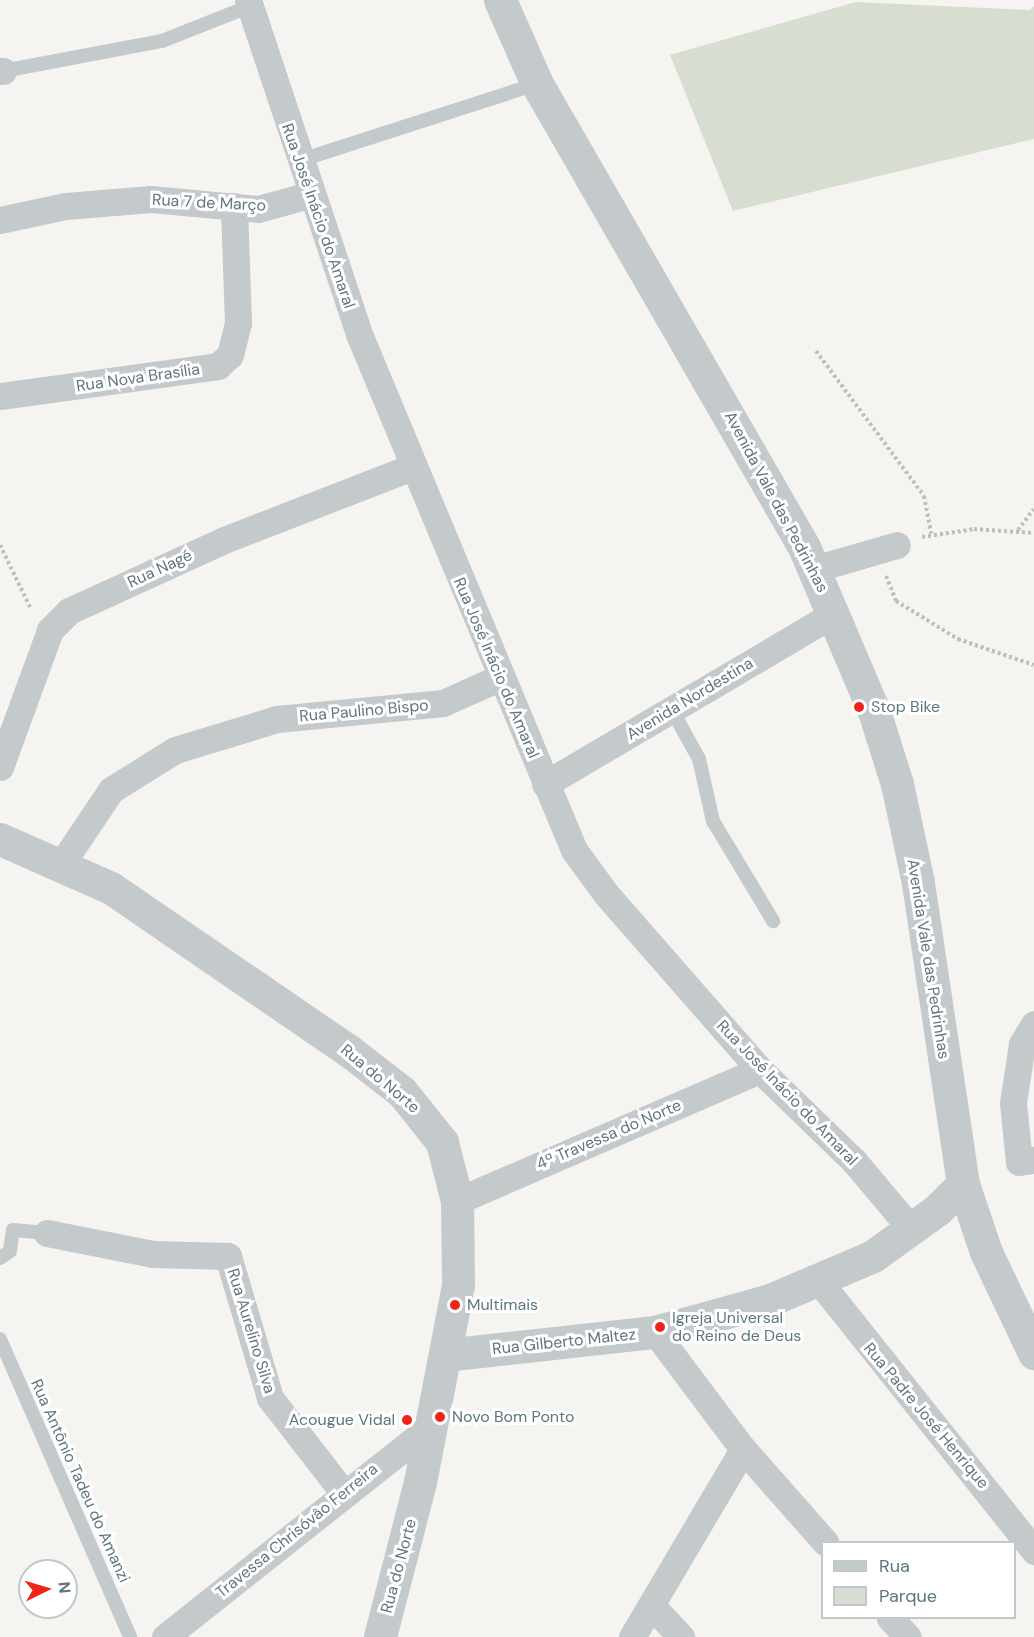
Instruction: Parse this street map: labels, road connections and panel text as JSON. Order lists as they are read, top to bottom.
{
  "streets": {
    "street": [
      "Rua 7 de Março",
      "Rua José Inácio do Amaral",
      "Rua Nova Brasília",
      "Avenida Vale das Pedrinhas",
      "Rua Nagé",
      "Avenida Nordestina",
      "Rua Paulino Bispo",
      "Rua do Norte",
      "4ª Travessa do Norte",
      "Rua Aurelino Silva",
      "Rua Gilberto Maltez",
      "Rua Padre José Henrique",
      "Travessa Chrisóvâo Ferreira"
    ],
    "lane": ["Rua Antônio Tadeu do Amanzi"]
  },
  "crossings": [
    ["Rua 7 de Março", "Rua José Inácio do Amaral"],
    ["Rua 7 de Março", "Rua Nova Brasília"],
    ["Rua José Inácio do Amaral", "Rua Nagé"],
    ["Rua José Inácio do Amaral", "Avenida Nordestina"],
    ["Rua José Inácio do Amaral", "Rua Paulino Bispo"],
    ["Rua José Inácio do Amaral", "4ª Travessa do Norte"],
    ["Rua José Inácio do Amaral", "Rua Gilberto Maltez"],
    ["Avenida Vale das Pedrinhas", "Avenida Nordestina"],
    ["Rua Paulino Bispo", "Rua do Norte"],
    ["Rua do Norte", "4ª Travessa do Norte"],
    ["Rua do Norte", "Rua Gilberto Maltez"],
    ["Rua do Norte", "Travessa Chrisóvâo Ferreira"],
    ["Rua Aurelino Silva", "Travessa Chrisóvâo Ferreira"],
    ["Rua Gilberto Maltez", "Rua Padre José Henrique"]
  ],
  "places": [
    "Stop Bike",
    "Multimais",
    "Igreja Universal do Reino de Deus",
    "Novo Bom Ponto",
    "Acougue Vidal"
  ],
  "legend": ["Rua", "Parque"],
  "north": "right"
}
